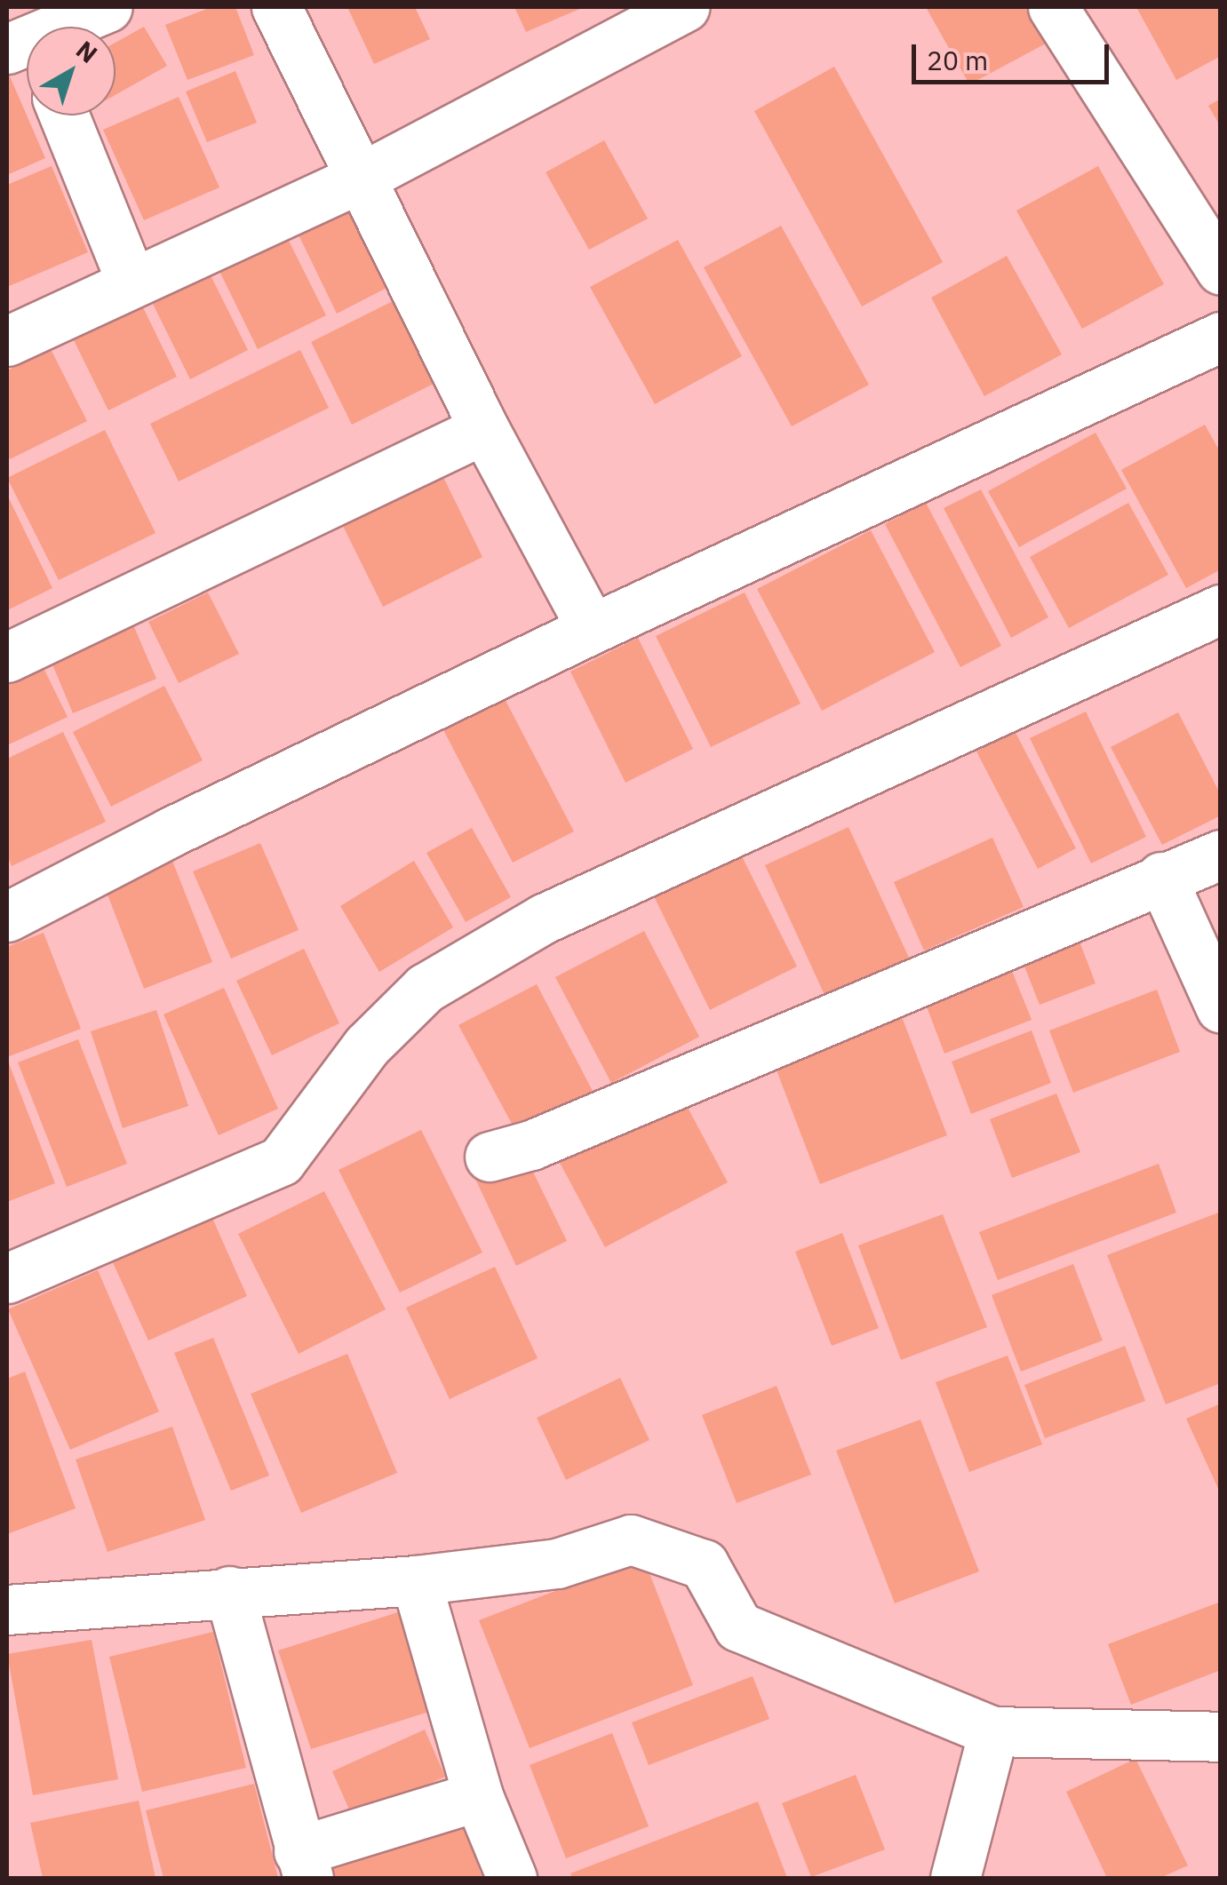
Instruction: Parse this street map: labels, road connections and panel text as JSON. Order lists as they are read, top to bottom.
{
  "scale_bar": "20 m",
  "north": "top right"
}
